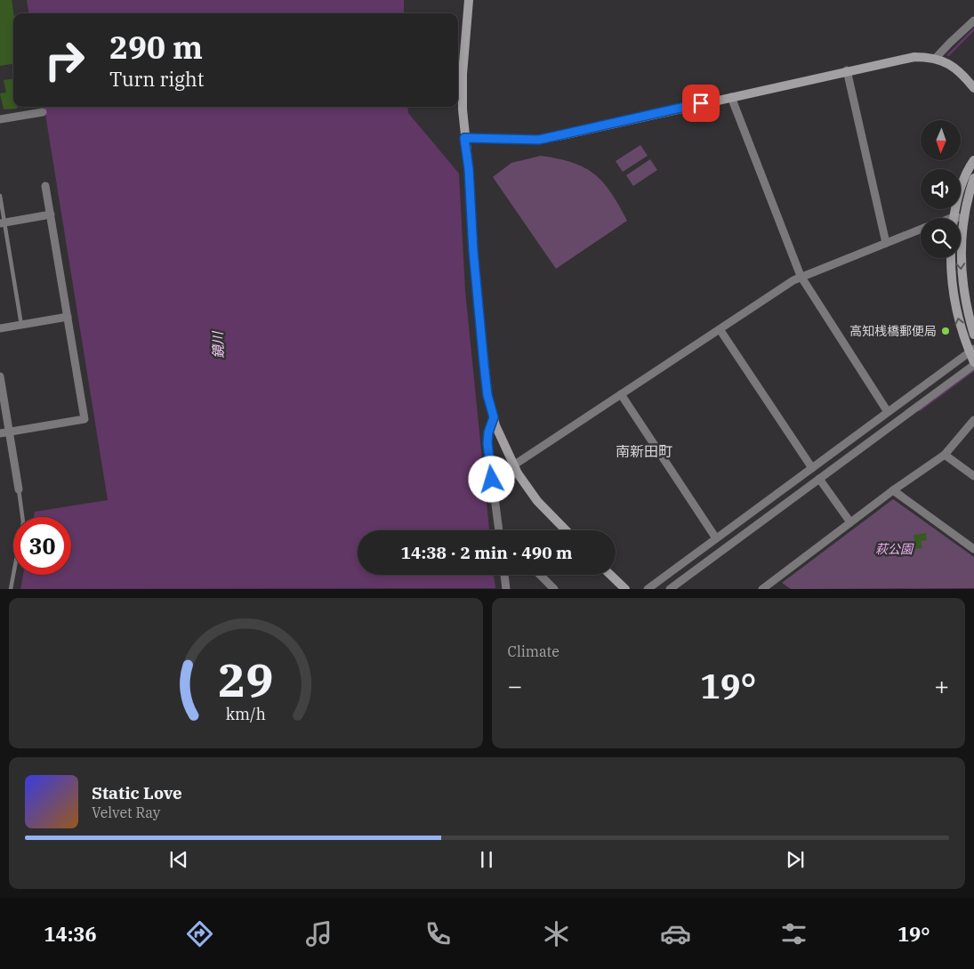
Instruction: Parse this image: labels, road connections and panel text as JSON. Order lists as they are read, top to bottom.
{
  "districts": ["南新田町"],
  "water": ["鏡川"],
  "parks": ["萩公園"],
  "places": ["高知桟橋郵便局"],
  "north": "bottom",
  "page": {
    "turn": ["290 m", "Turn right"],
    "limit": "30",
    "trip": "14:38 · 2 min · 490 m",
    "tile": "Climate",
    "heat": ["−", "19°", "+"],
    "song": ["Static Love", "Velvet Ray"],
    "tabs": ["14:36", "19°"],
    "gauge": ["29", "km/h"]
  }
}
